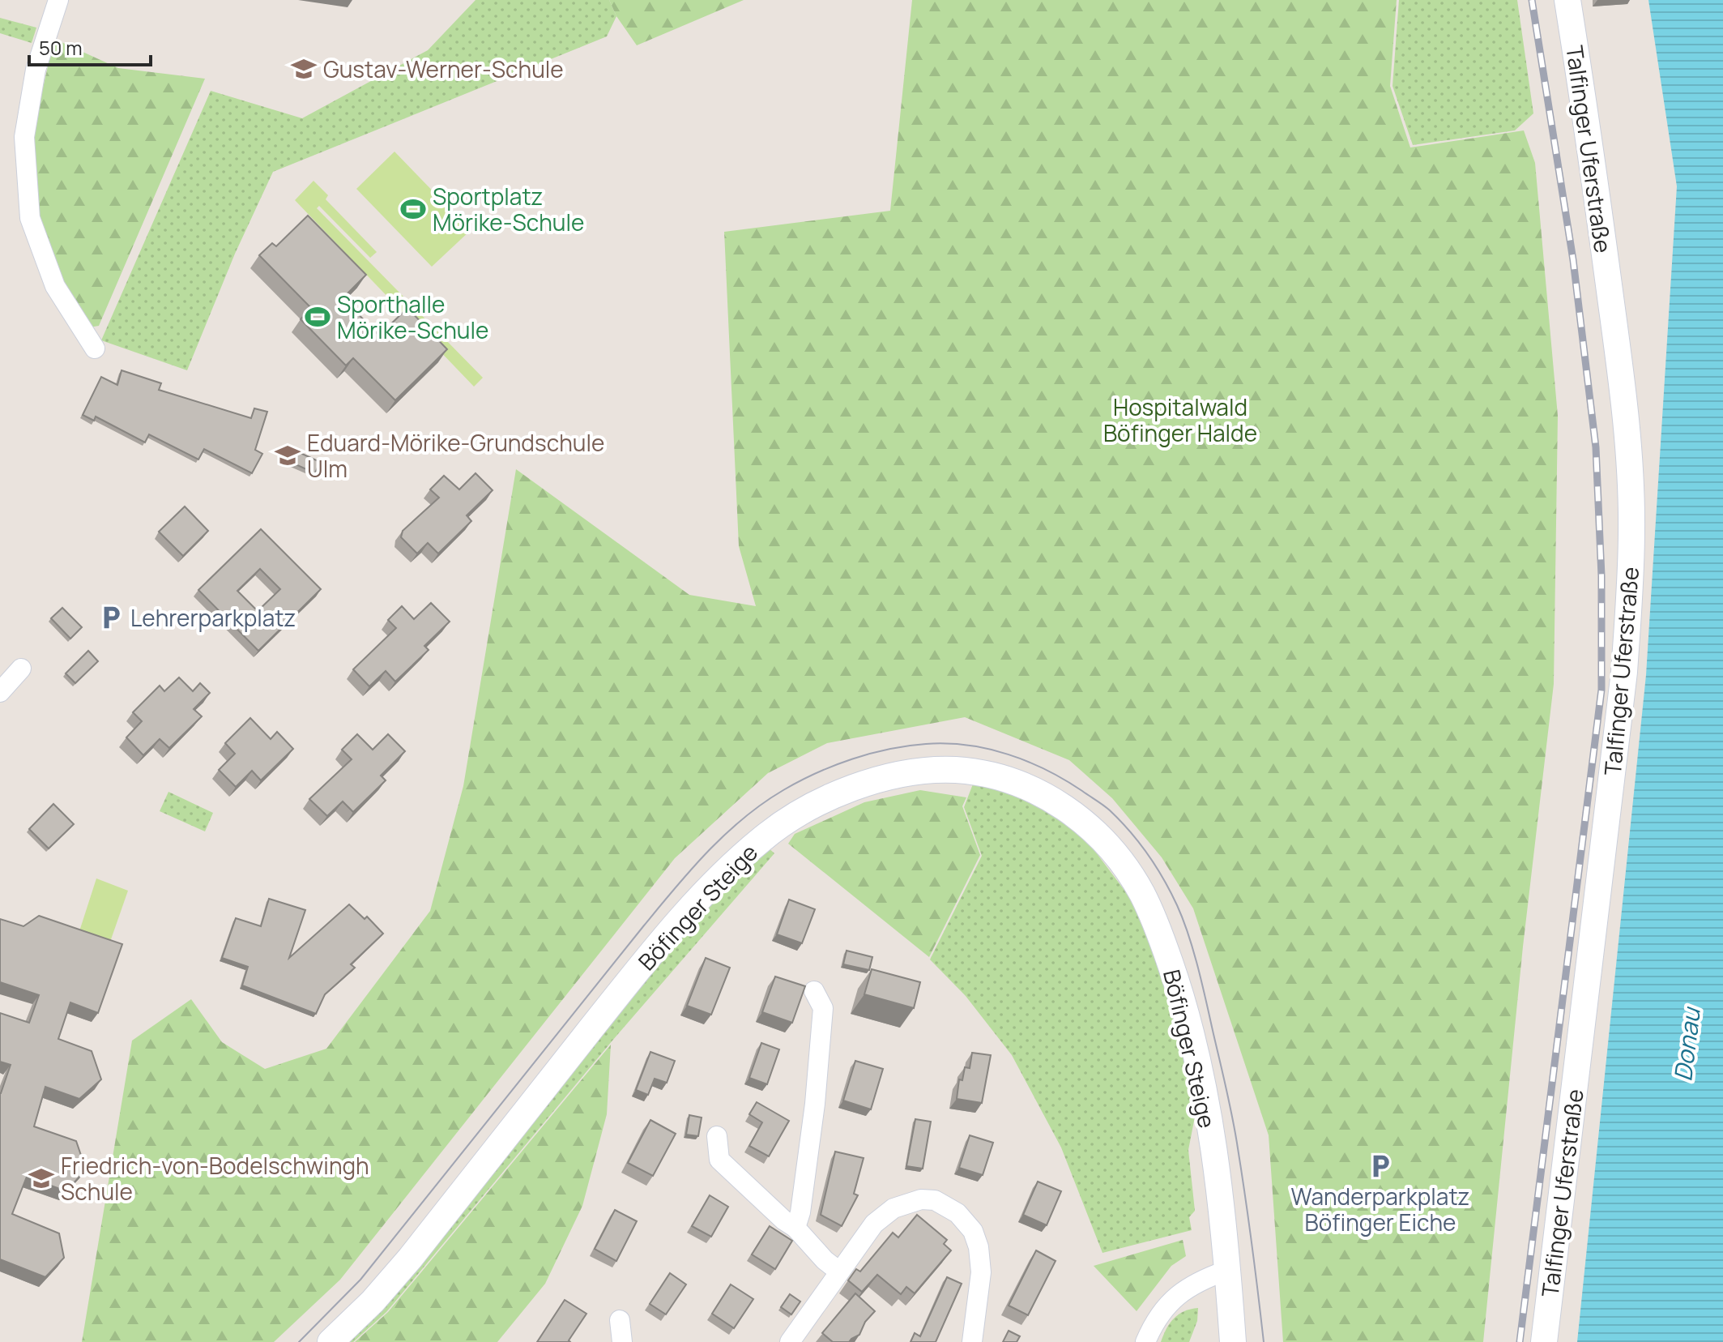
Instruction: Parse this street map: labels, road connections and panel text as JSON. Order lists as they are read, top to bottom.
{
  "streets": {
    "street": ["Talfinger Uferstraße", "Böfinger Steige"]
  },
  "water": ["Donau"],
  "parks": ["Hospitalwald Böfinger Halde"],
  "places": {
    "school or university": ["Gustav-Werner-Schule", "Eduard-Mörike-Grundschule Ulm", "Friedrich-von-Bodelschwingh Schule"],
    "sports": ["Sportplatz Mörike-Schule", "Sporthalle Mörike-Schule"],
    "parking": ["Lehrerparkplatz", "Wanderparkplatz Böfinger Eiche"]
  },
  "scale_bar": "50 m"
}
